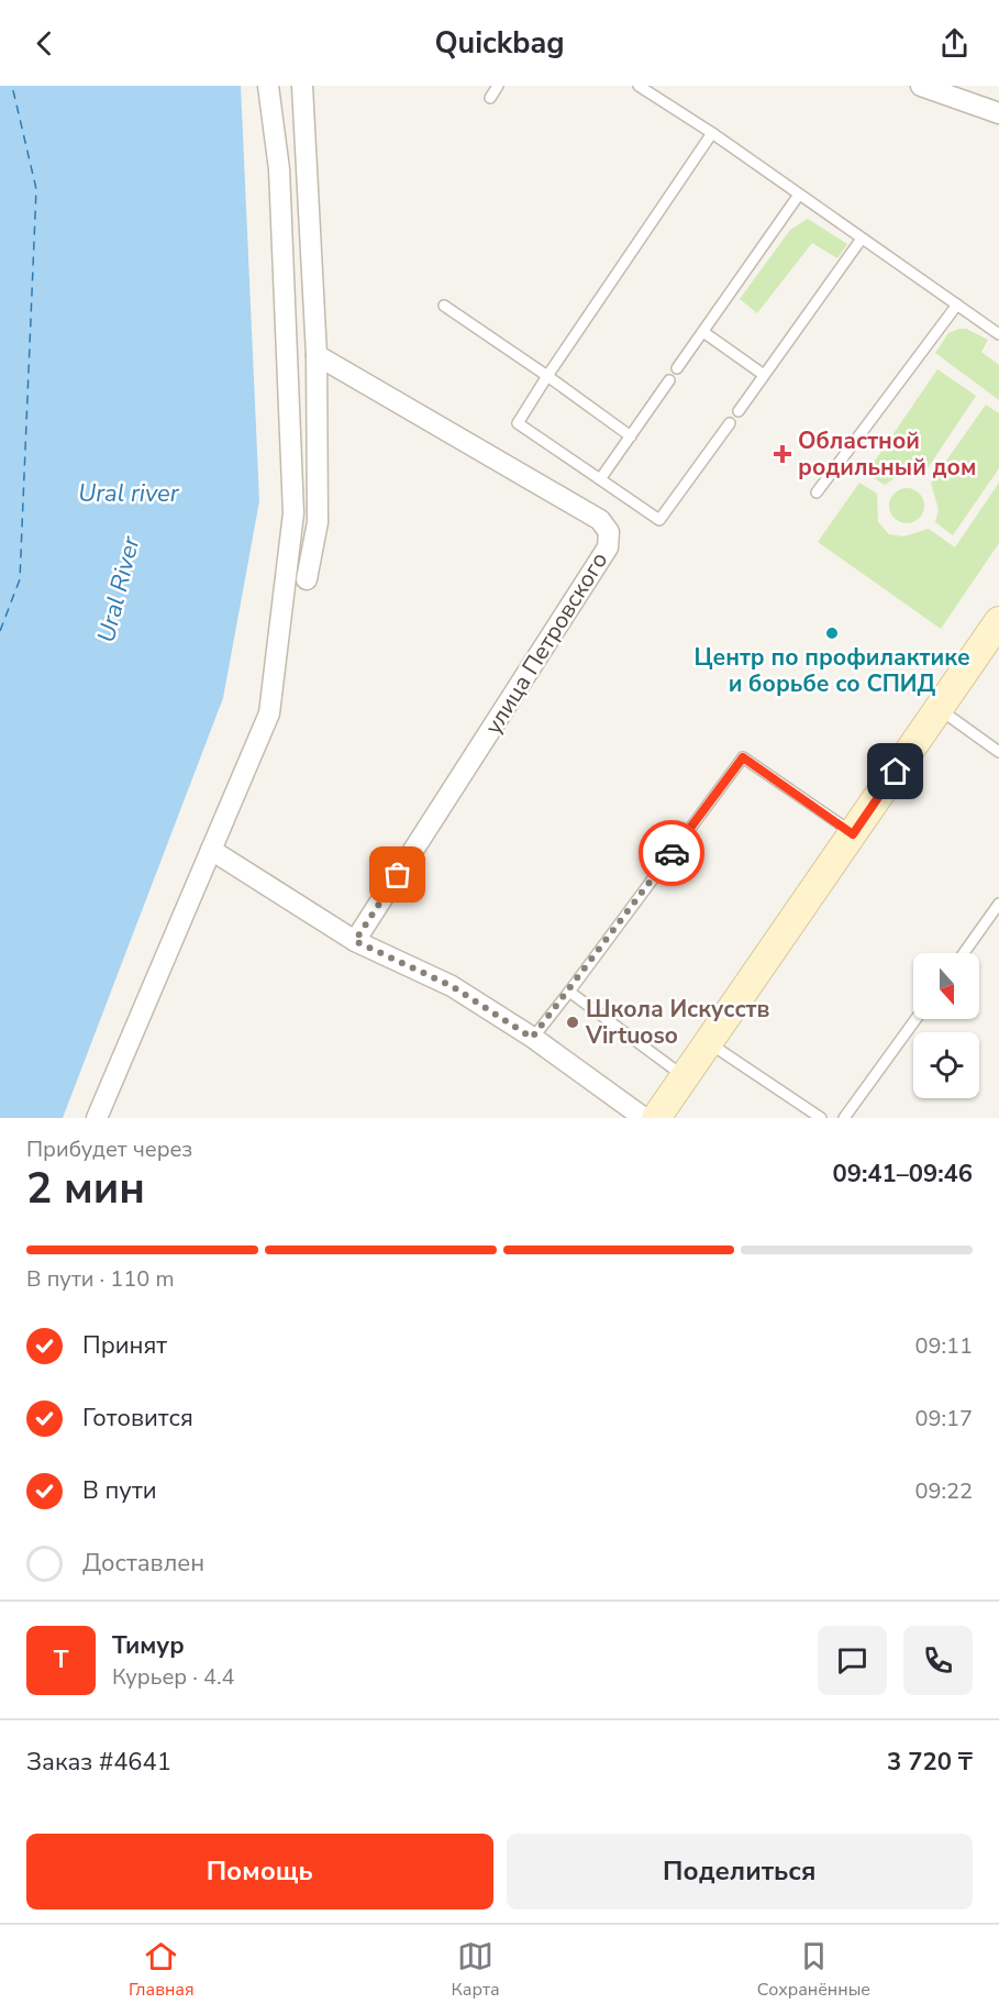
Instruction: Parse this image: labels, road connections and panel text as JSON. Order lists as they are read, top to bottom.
{
  "streets": {
    "street": ["улица Петровского"]
  },
  "water": ["Ural river", "Ural River"],
  "places": {
    "health": ["Областной родильный дом"],
    "other": ["Центр по профилактике и борьбе со СПИД", "Школа Искусств Virtuoso"]
  },
  "north": "bottom",
  "page": {
    "header": "Quickbag",
    "heading": ["2 мин", "Прибудет через", "09:41–09:46"],
    "panel": [
      "Тимур",
      "Курьер · 4.4",
      "Заказ #4641",
      "3 720 ₸"
    ],
    "bar": "В пути · 110 m",
    "list": [
      ["Принят", "09:11"],
      ["Готовится", "09:17"],
      ["В пути", "09:22"],
      "Доставлен"
    ],
    "round": "Т",
    "buttons": ["Помощь", "Поделиться"],
    "tabs": ["Главная", "Карта", "Сохранённые"]
  }
}
